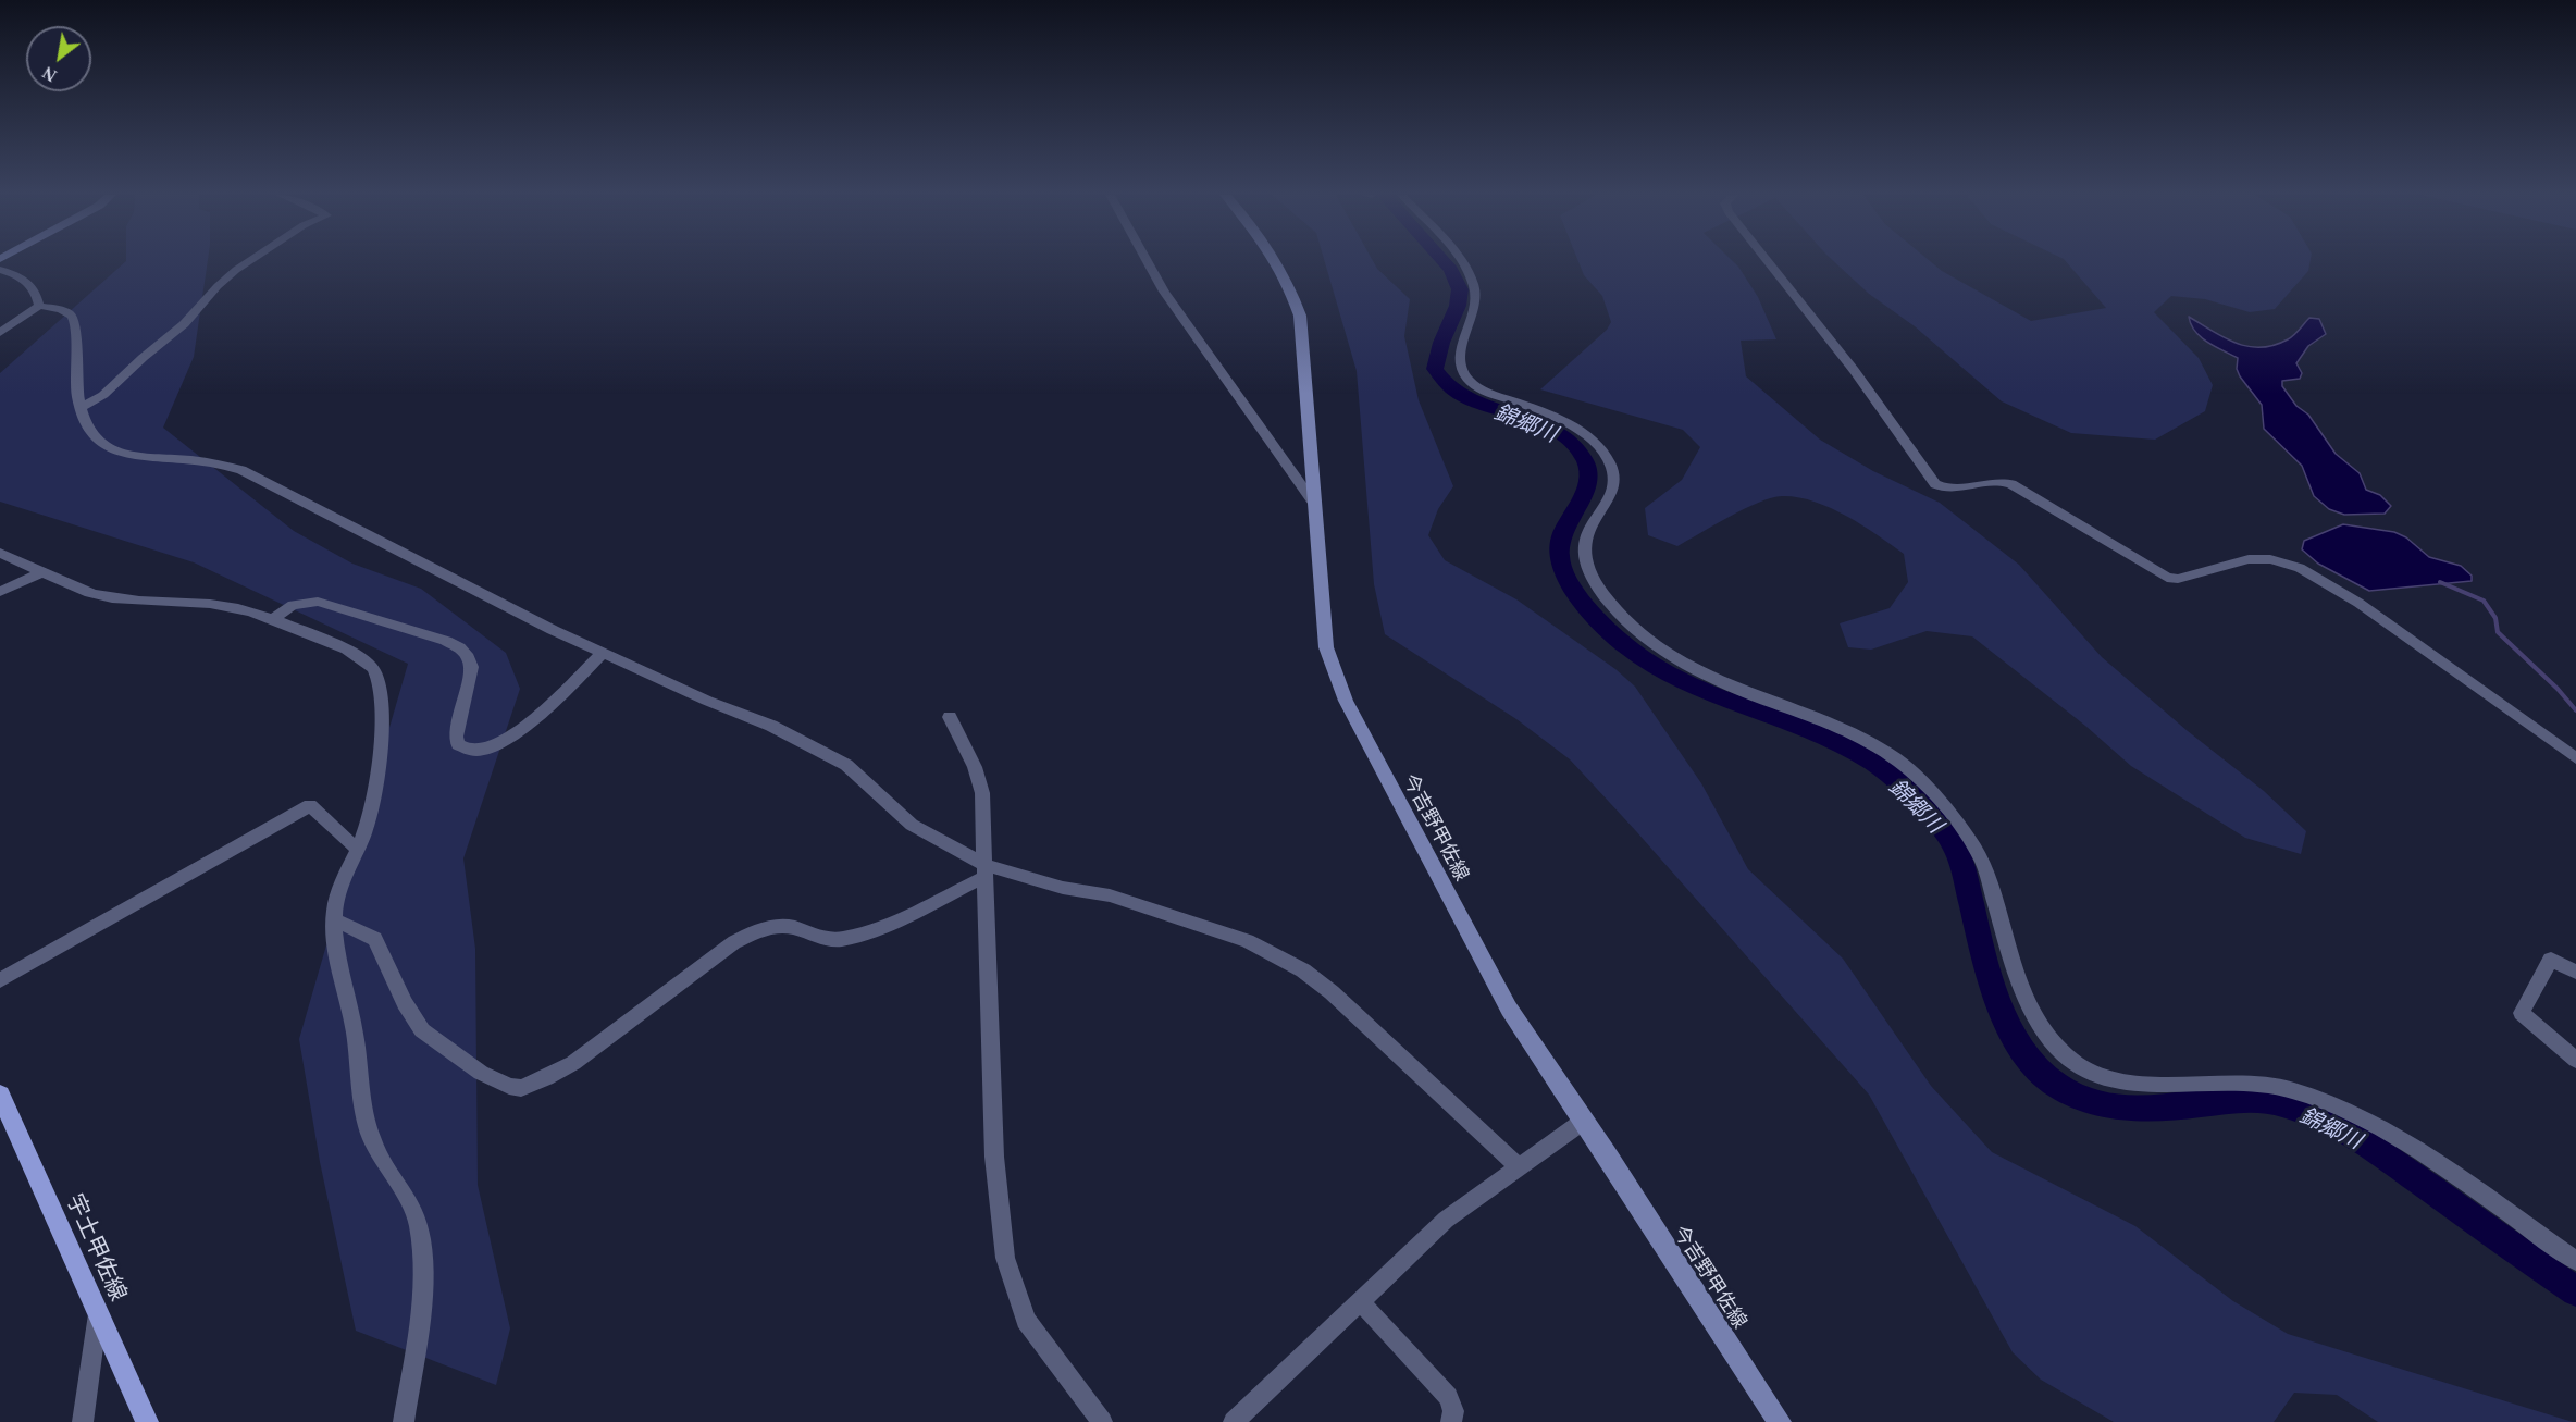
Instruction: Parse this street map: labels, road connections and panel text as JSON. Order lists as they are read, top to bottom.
{
  "streets": {
    "main road": ["今吉野甲佐線", "宇土甲佐線"]
  },
  "water": ["錦郷川"],
  "north": "bottom left"
}
